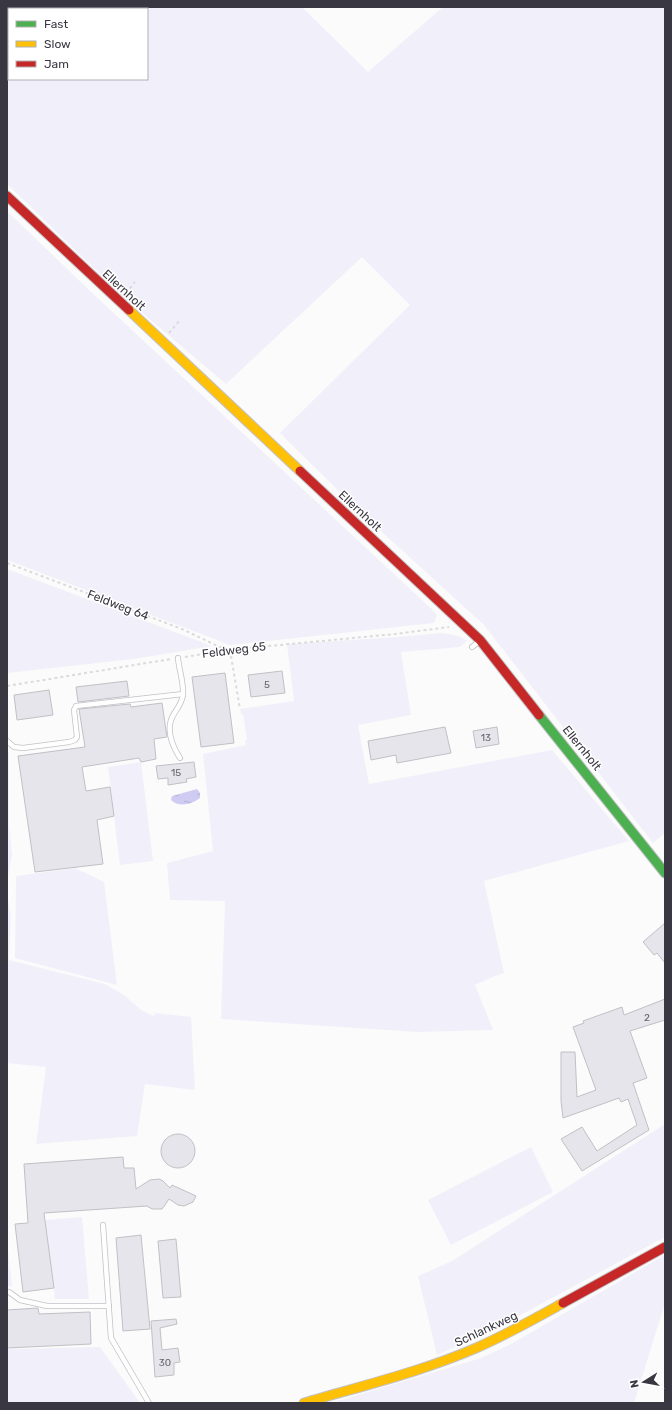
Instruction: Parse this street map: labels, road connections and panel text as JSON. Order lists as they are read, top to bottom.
{
  "streets": {
    "street": ["Ellernholt", "Schlankweg"],
    "path": ["Feldweg 64", "Feldweg 65"]
  },
  "crossings": [
    ["Ellernholt", "Feldweg 65"],
    ["Feldweg 64", "Feldweg 65"]
  ],
  "house_numbers": [
    "5",
    "13",
    "15",
    "2",
    "30"
  ],
  "legend": ["Fast", "Slow", "Jam"],
  "north": "left"
}
